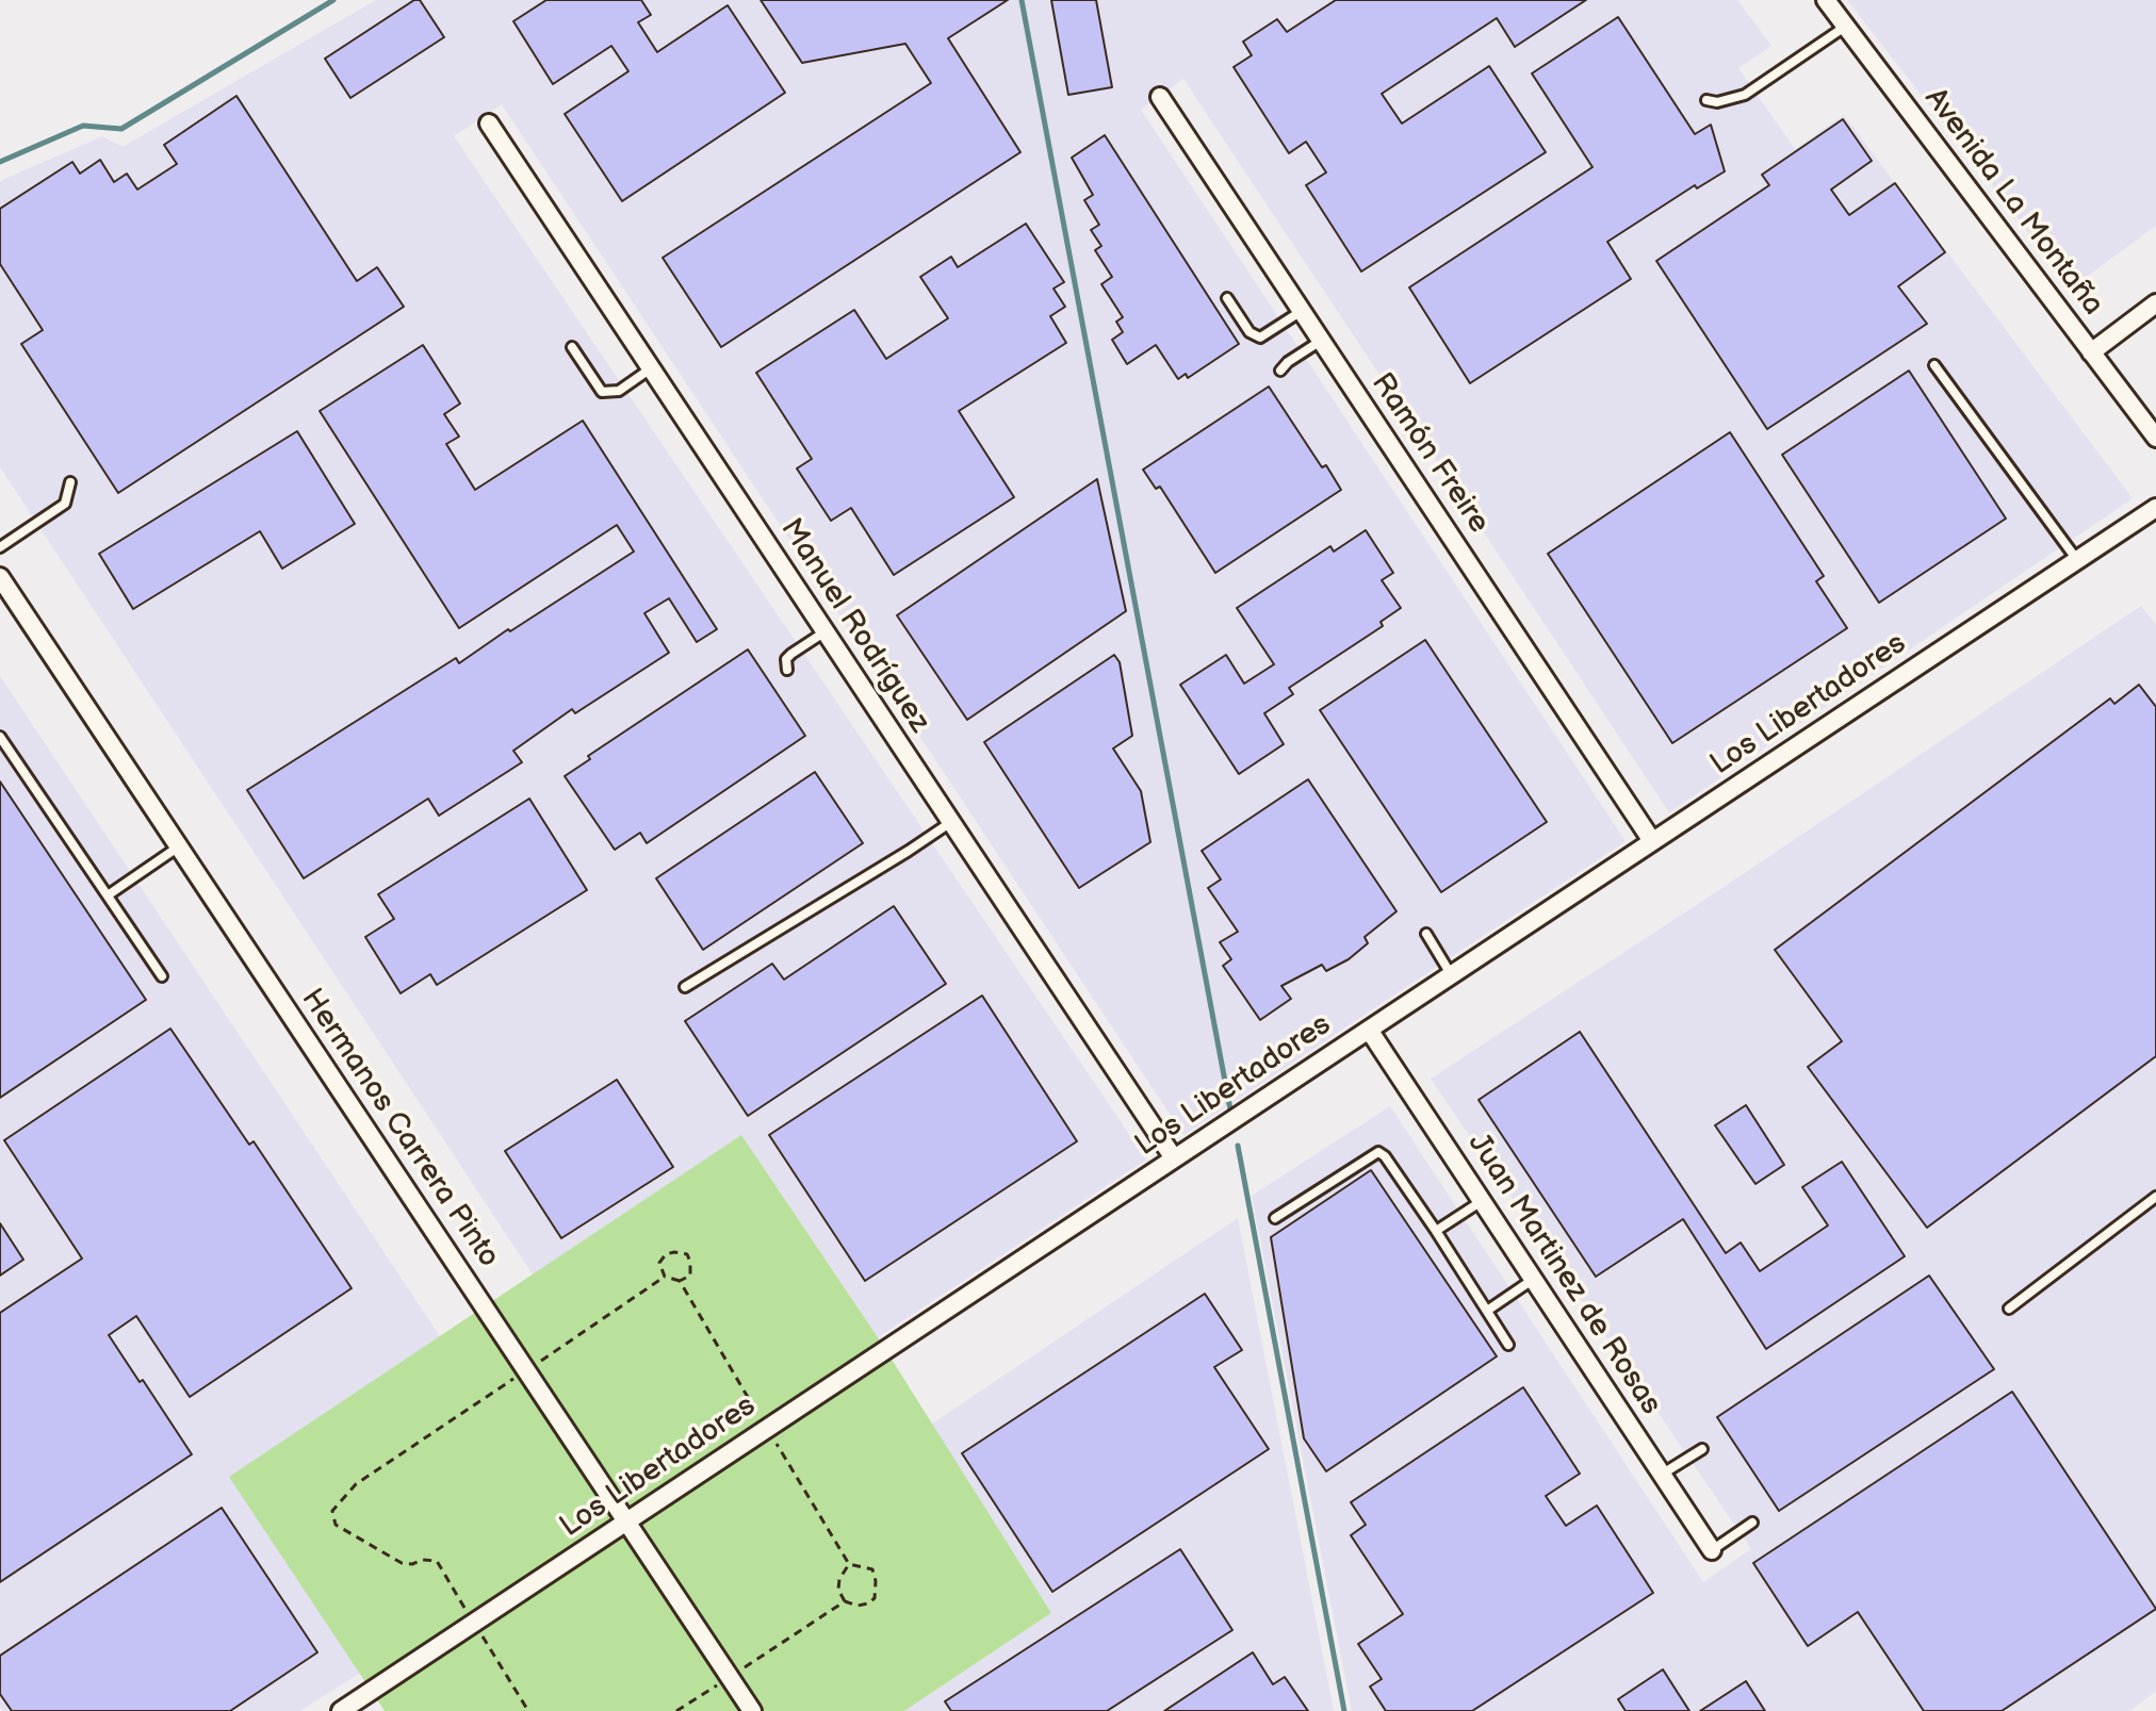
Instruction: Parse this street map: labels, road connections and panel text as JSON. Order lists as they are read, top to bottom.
{
  "streets": {
    "street": [
      "Avenida La Montaña",
      "Ramón Freire",
      "Manuel Rodríguez",
      "Los Libertadores",
      "Hermanos Carrera Pinto",
      "Juan Martinez de Rosas"
    ]
  },
  "crossings": [
    ["Ramón Freire", "Los Libertadores"],
    ["Manuel Rodríguez", "Los Libertadores"],
    ["Los Libertadores", "Hermanos Carrera Pinto"],
    ["Los Libertadores", "Juan Martinez de Rosas"]
  ]
}
